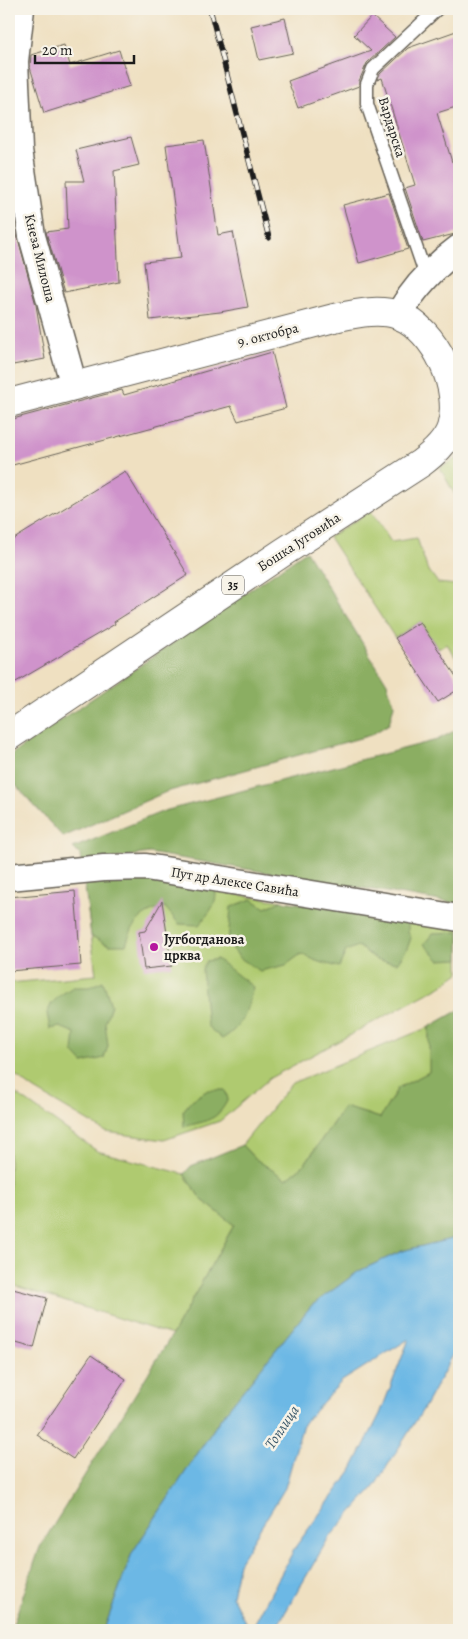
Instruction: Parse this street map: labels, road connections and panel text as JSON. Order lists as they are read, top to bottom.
{
  "streets": {
    "main road": ["9. октобра", "Бошка Југовића", "35"],
    "street": ["Кнеза Милоша", "Пут др Алексе Савића"],
    "lane": ["Вардарска"]
  },
  "crossings": [
    ["Кнеза Милоша", "9. октобра"],
    ["9. октобра", "Бошка Југовића"]
  ],
  "water": ["Топлица"],
  "places": ["Југбогданова црква"],
  "scale_bar": "20 m"
}
